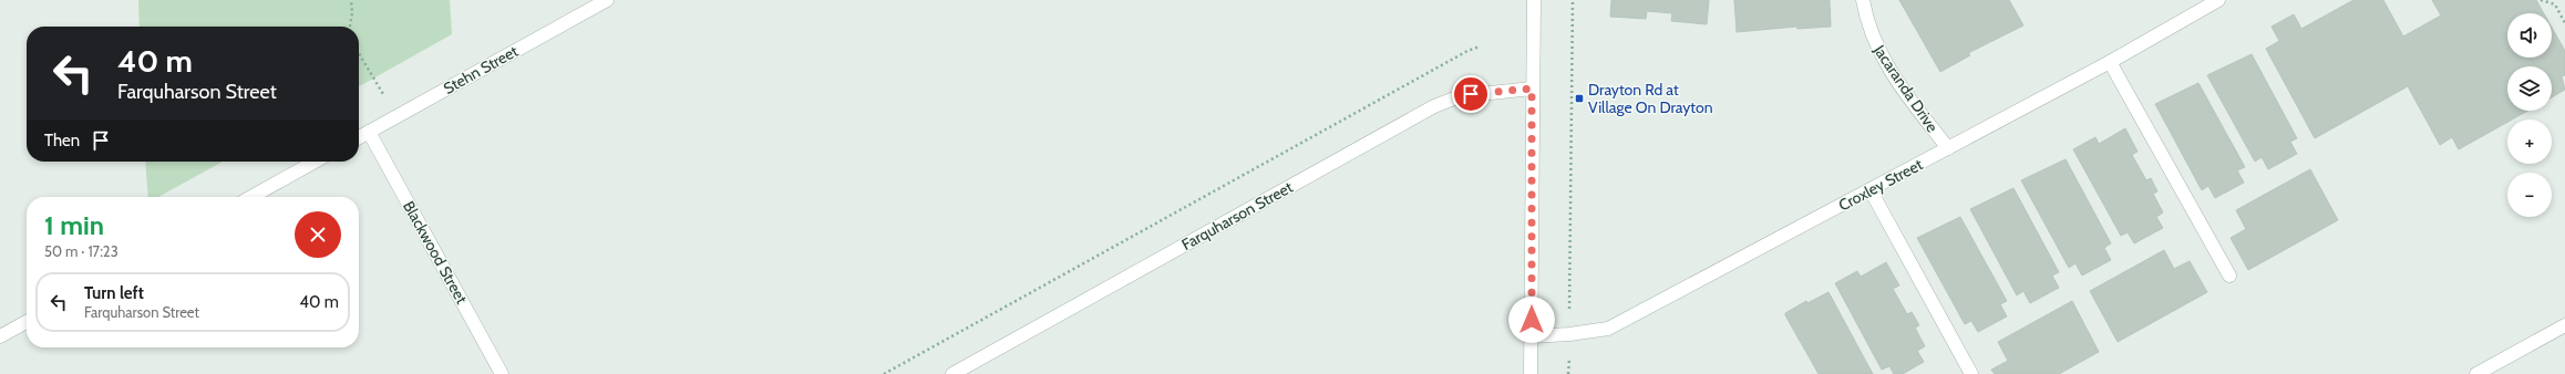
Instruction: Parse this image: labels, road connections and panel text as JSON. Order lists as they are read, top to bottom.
{
  "streets": {
    "street": [
      "Stehn Street",
      "Jacaranda Drive",
      "Croxley Street",
      "Farquharson Street",
      "Blackwood Street"
    ]
  },
  "crossings": [
    ["Stehn Street", "Blackwood Street"],
    ["Jacaranda Drive", "Croxley Street"]
  ],
  "places": {
    "transit": ["Drayton Rd at Village On Drayton"]
  },
  "page": {
    "map_buttons": ["+", "−"],
    "turn": ["40 m", "Farquharson Street"],
    "then": "Then",
    "heading": ["1 min", "50 m · 17:23"],
    "list": [
      {
        "name": "Turn left",
        "note": "Farquharson Street",
        "value": "40 m"
      }
    ]
  }
}
